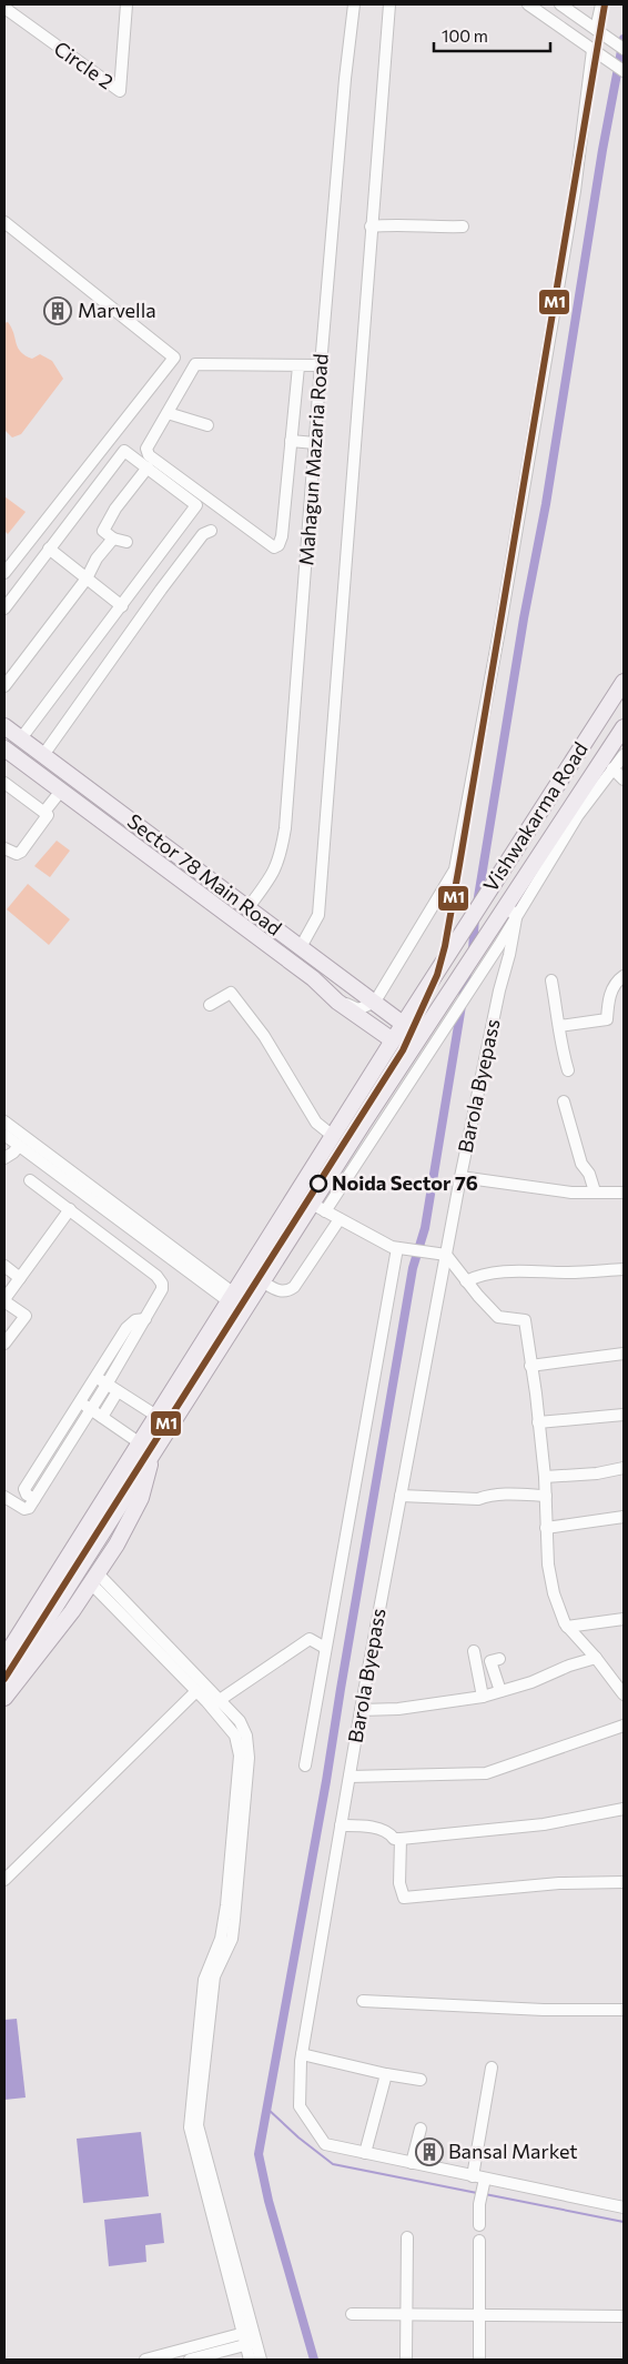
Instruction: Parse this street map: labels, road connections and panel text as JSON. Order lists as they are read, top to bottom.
{
  "streets": {
    "main road": ["Vishwakarma Road", "Sector 78 Main Road"],
    "street": ["Circle 2", "Mahagun Mazaria Road", "Barola Byepass"]
  },
  "crossings": [
    ["Mahagun Mazaria Road", "Sector 78 Main Road"],
    ["Vishwakarma Road", "Sector 78 Main Road"]
  ],
  "places": {
    "building": ["Marvella", "Bansal Market"],
    "other": ["Noida Sector 76"]
  },
  "lines": ["transit line M1"],
  "scale_bar": "100 m"
}
